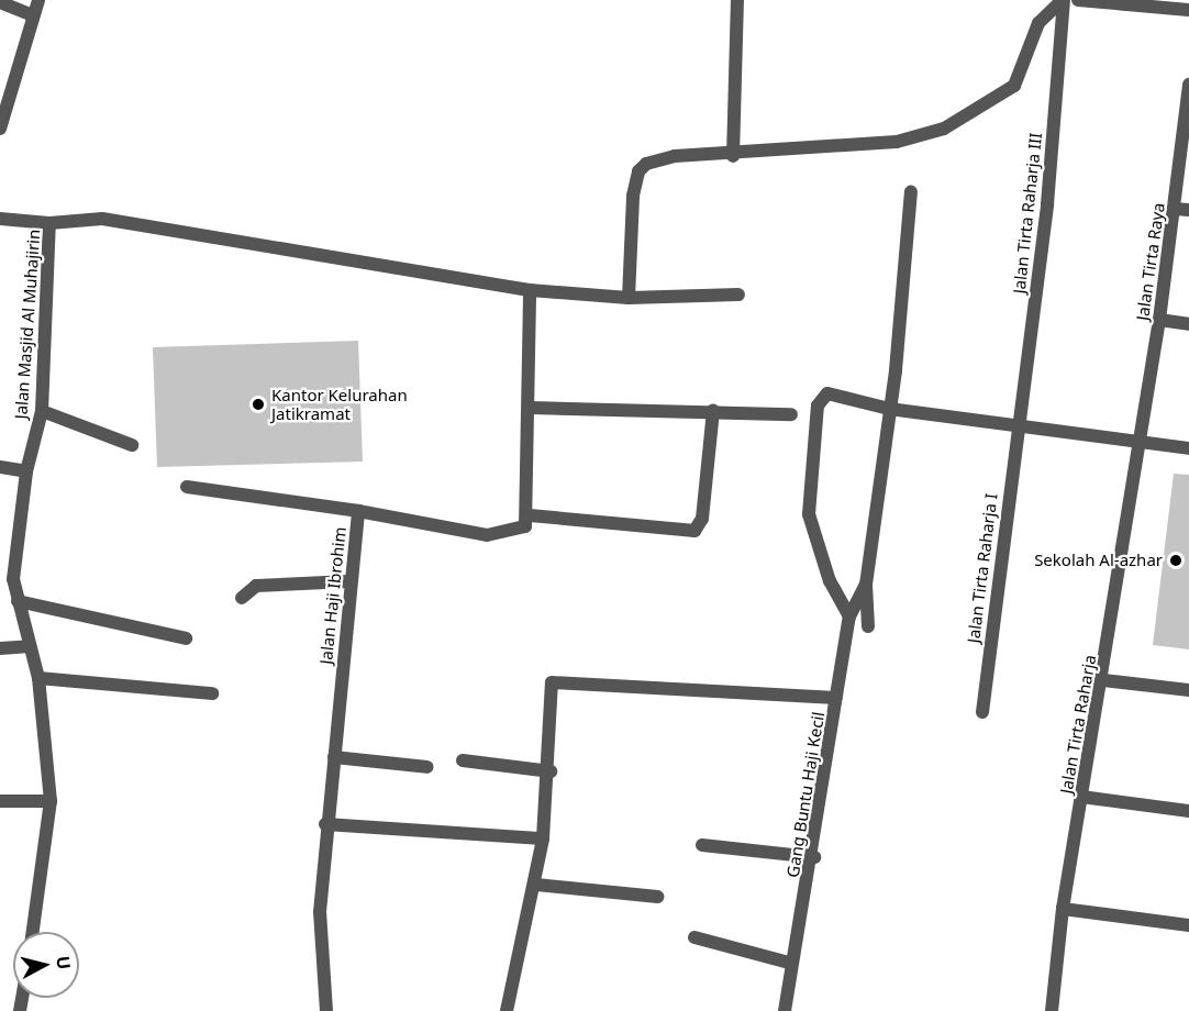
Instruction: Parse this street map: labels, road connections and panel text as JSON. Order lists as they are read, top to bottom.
{
  "streets": {
    "street": [
      "Jalan Tirta Raharja III",
      "Jalan Tirta Raya",
      "Jalan Masjid Al Muhajirin",
      "Jalan Tirta Raharja I",
      "Jalan Haji Ibrohim",
      "Jalan Tirta Raharja",
      "Gang Buntu Haji Kecil"
    ]
  },
  "crossings": [
    ["Jalan Tirta Raharja III", "Jalan Tirta Raharja I"],
    ["Jalan Tirta Raya", "Jalan Tirta Raharja"]
  ],
  "places": ["Kantor Kelurahan Jatikramat", "Sekolah Al-azhar"],
  "north": "right"
}
